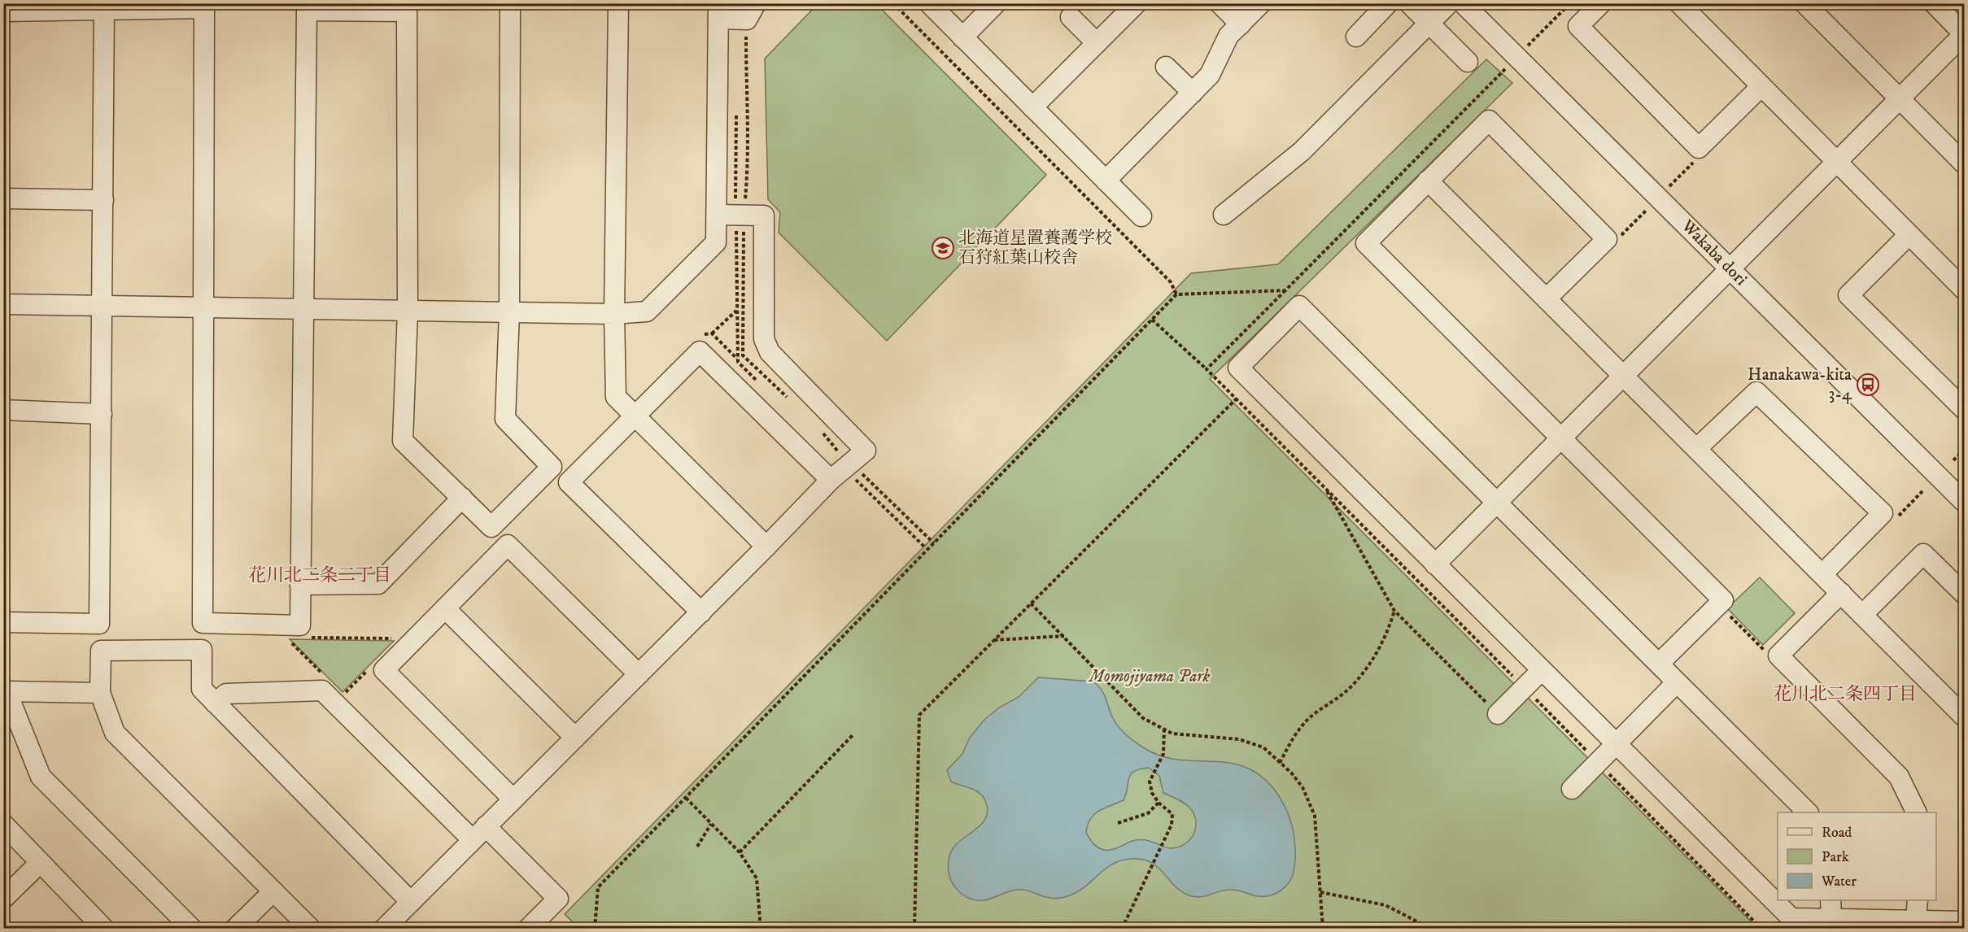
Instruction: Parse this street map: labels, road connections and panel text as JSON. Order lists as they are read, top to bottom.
{
  "streets": {
    "street": ["Wakaba dori"]
  },
  "districts": ["花川北二条二丁目", "花川北二条四丁目"],
  "parks": ["Momojiyama Park"],
  "places": {
    "school or university": ["北海道星置養護学校 石狩紅葉山校舎"],
    "bus stop": ["Hanakawa-kita 3-4"]
  },
  "legend": ["Road", "Park", "Water"]
}
